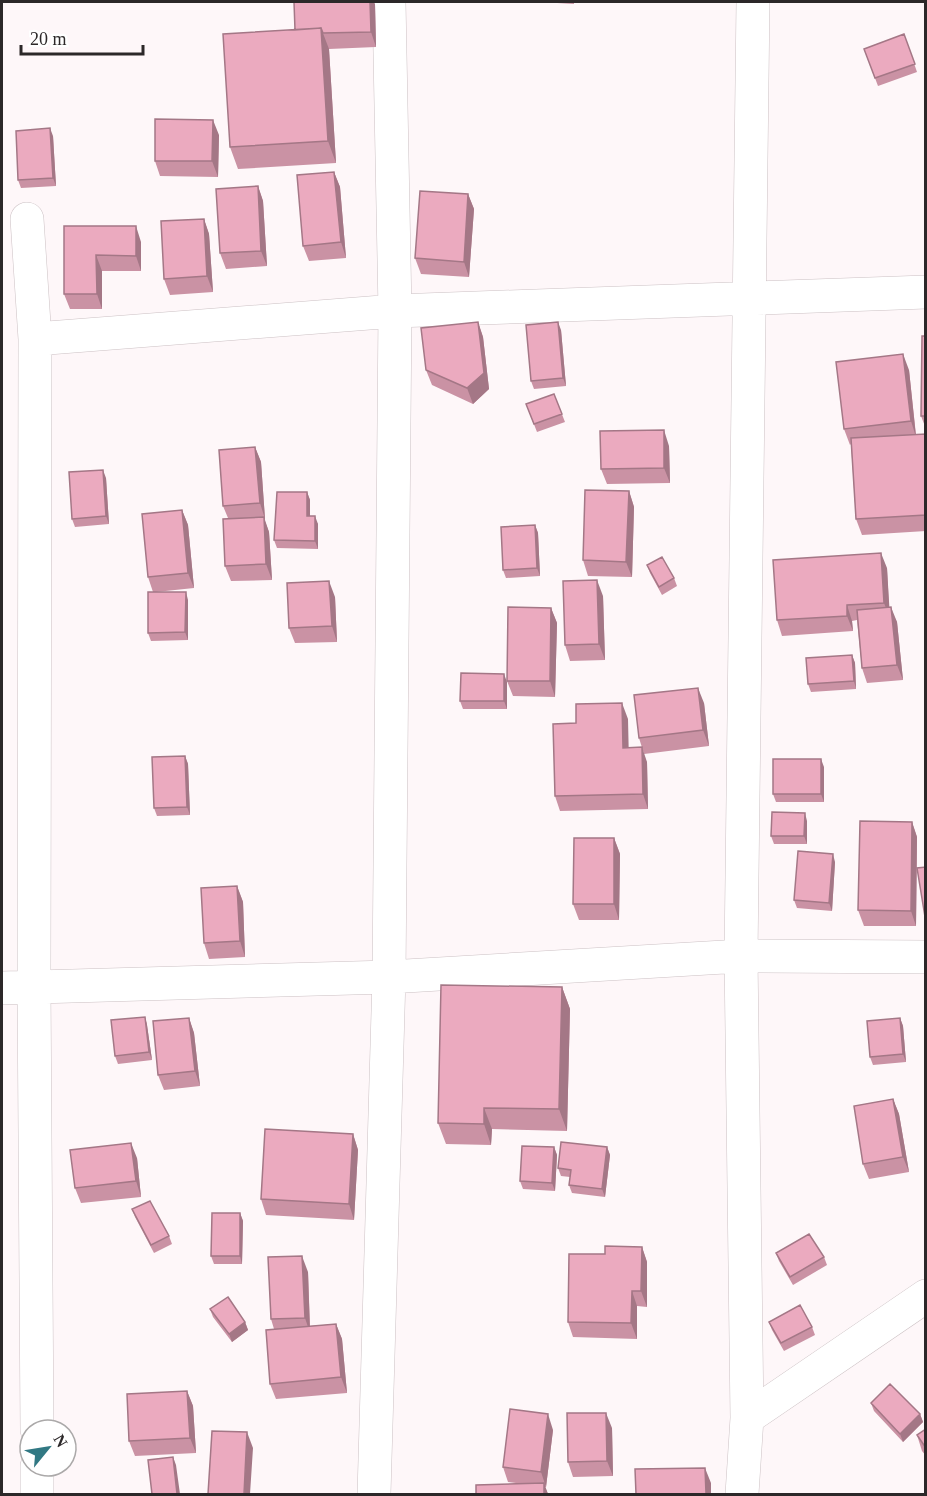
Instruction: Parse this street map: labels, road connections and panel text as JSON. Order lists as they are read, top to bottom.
{
  "scale_bar": "20 m",
  "north": "top right"
}
